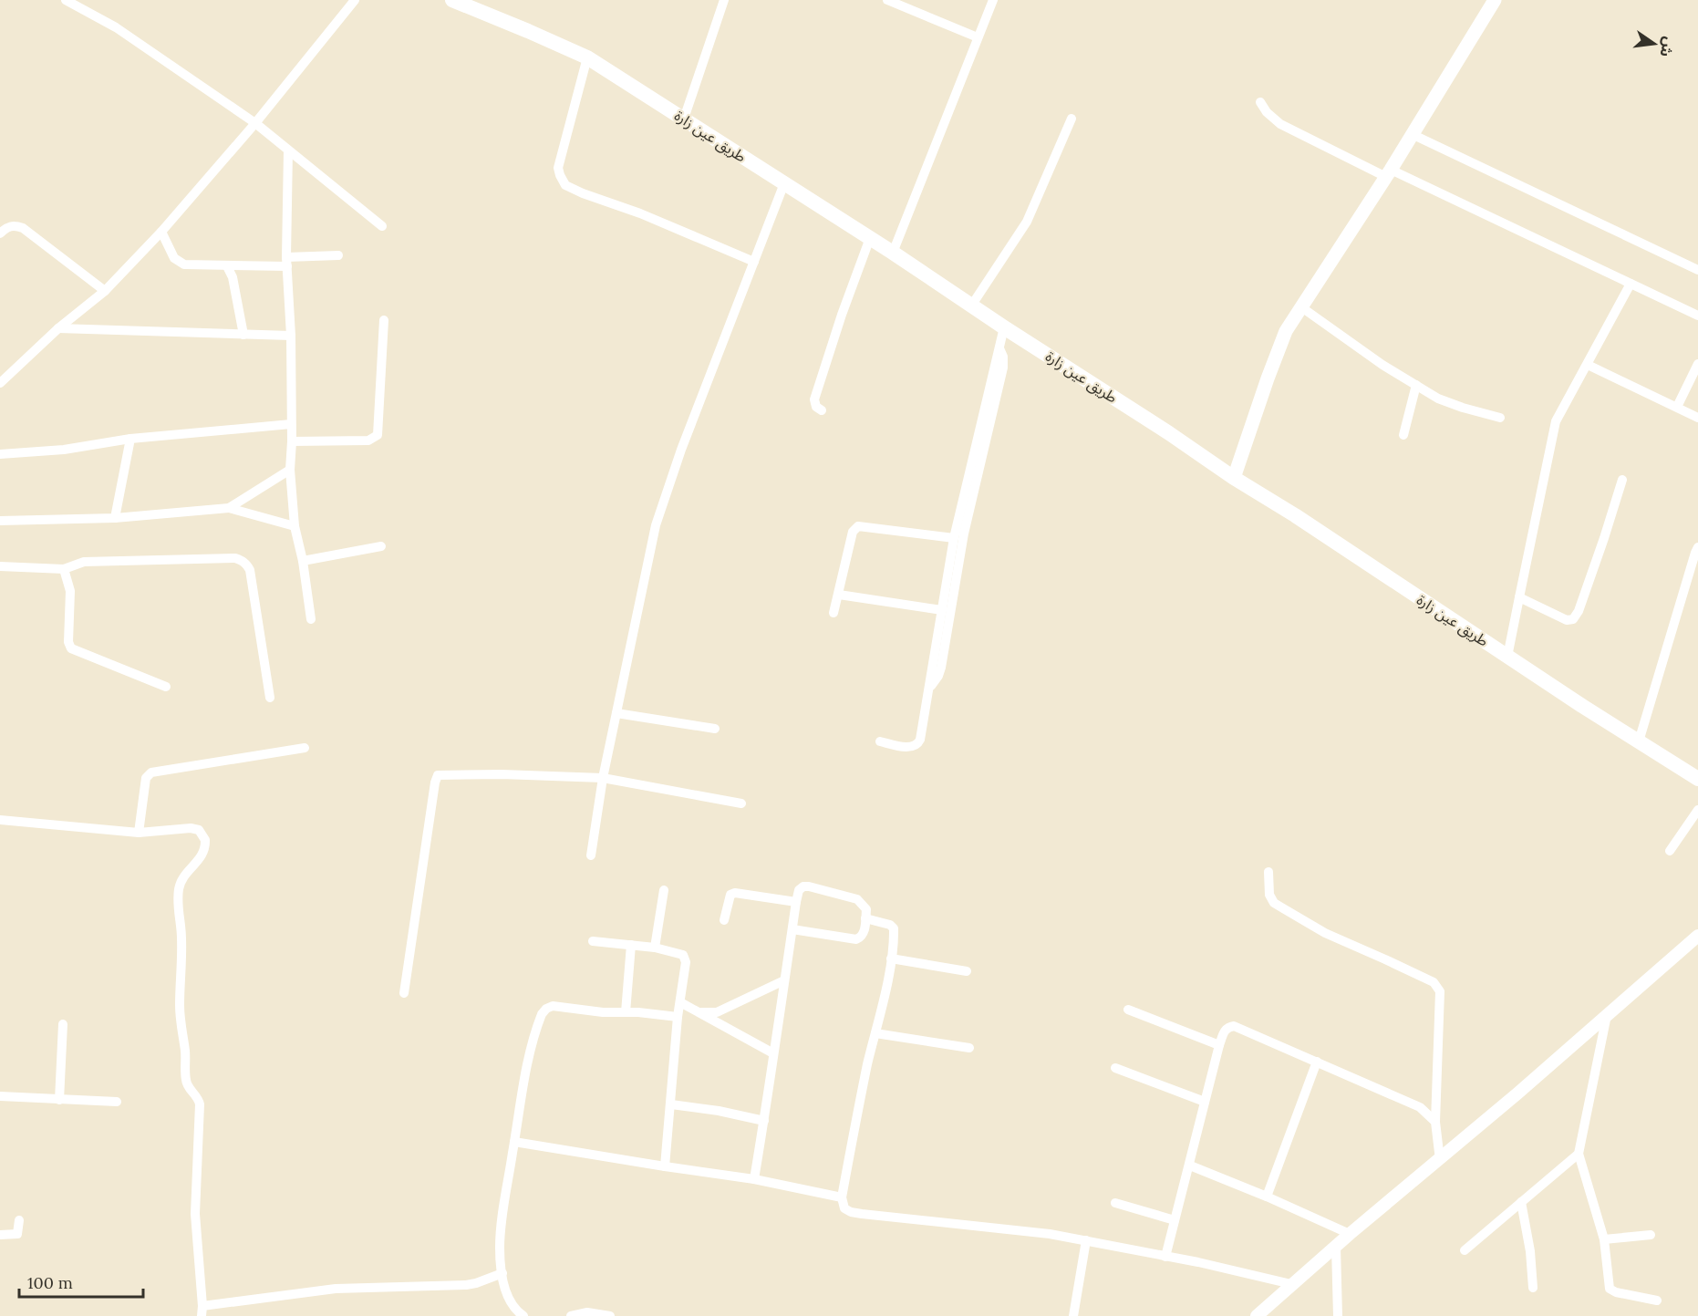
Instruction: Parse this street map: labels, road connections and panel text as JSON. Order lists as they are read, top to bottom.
{
  "streets": {
    "main road": ["طريق عين زارة"]
  },
  "scale_bar": "100 m",
  "north": "right"
}
